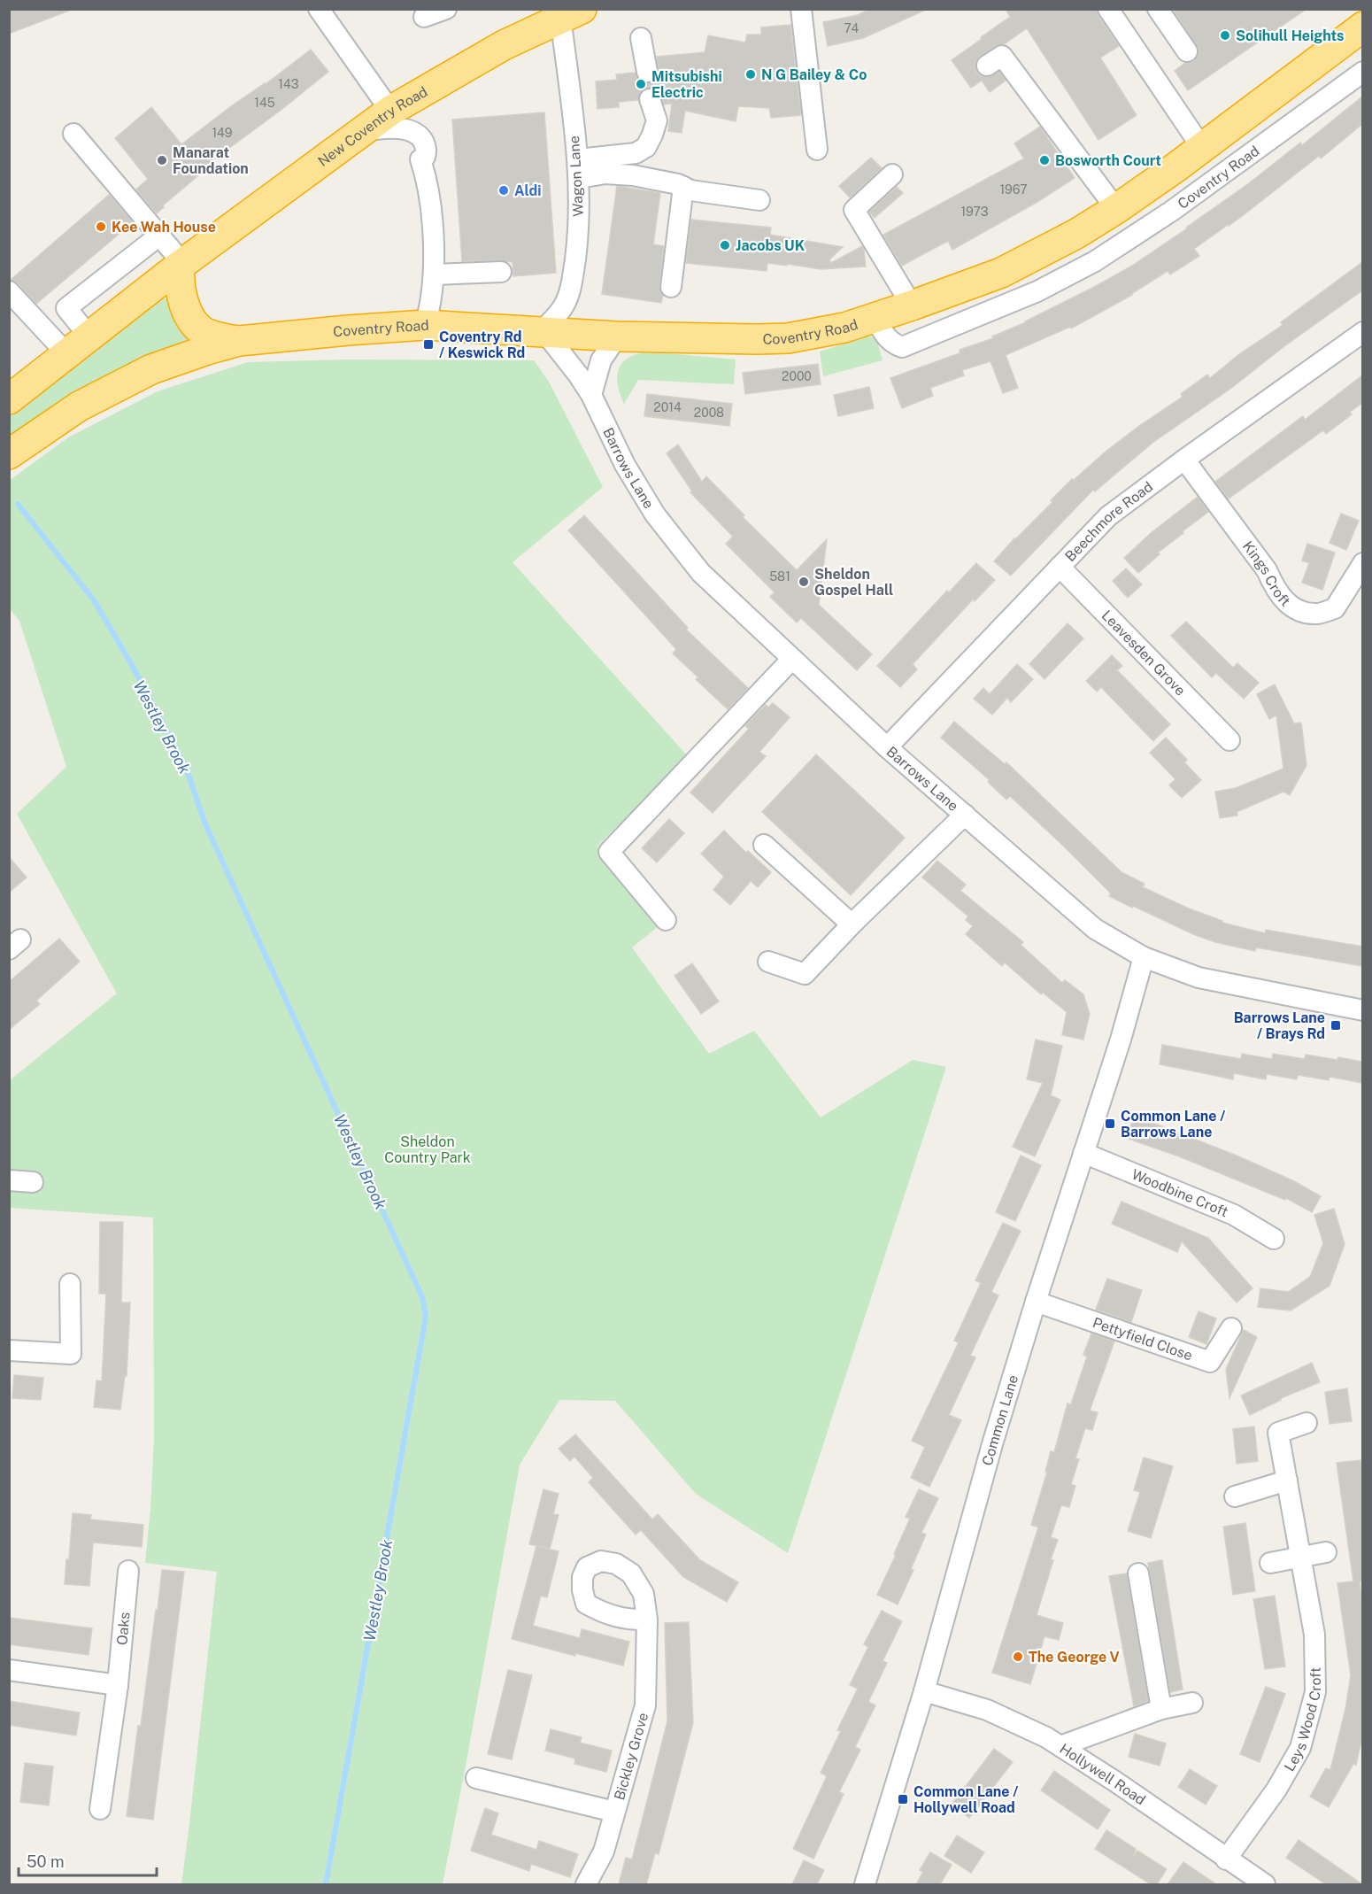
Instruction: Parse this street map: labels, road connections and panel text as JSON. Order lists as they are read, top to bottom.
{
  "streets": {
    "highway": ["New Coventry Road", "Coventry Road"],
    "street": [
      "Wagon Lane",
      "Barrows Lane",
      "Beechmore Road",
      "Kings Croft",
      "Leavesden Grove",
      "Woodbine Croft",
      "Pettyfield Close",
      "Common Lane",
      "Oaks",
      "Leys Wood Croft",
      "Bickley Grove",
      "Hollywell Road"
    ]
  },
  "crossings": [
    ["New Coventry Road", "Wagon Lane"],
    ["Wagon Lane", "Coventry Road"],
    ["Wagon Lane", "Barrows Lane"],
    ["Coventry Road", "Barrows Lane"],
    ["Barrows Lane", "Beechmore Road"],
    ["Barrows Lane", "Common Lane"],
    ["Beechmore Road", "Kings Croft"],
    ["Beechmore Road", "Leavesden Grove"],
    ["Woodbine Croft", "Common Lane"],
    ["Pettyfield Close", "Common Lane"],
    ["Common Lane", "Hollywell Road"],
    ["Leys Wood Croft", "Hollywell Road"]
  ],
  "water": ["Westley Brook"],
  "parks": ["Sheldon Country Park"],
  "places": {
    "other": [
      "Solihull Heights",
      "N G Bailey & Co",
      "Mitsubishi Electric",
      "Manarat Foundation",
      "Bosworth Court",
      "Aldi",
      "Kee Wah House",
      "Jacobs UK",
      "Sheldon Gospel Hall",
      "The George V"
    ],
    "transit": [
      "Coventry Rd / Keswick Rd",
      "Barrows Lane / Brays Rd",
      "Common Lane / Barrows Lane",
      "Common Lane / Hollywell Road"
    ]
  },
  "house_numbers": [
    "74",
    "143",
    "145",
    "149",
    "1967",
    "1973",
    "2000",
    "2014",
    "2008",
    "581"
  ],
  "scale_bar": "50 m"
}
